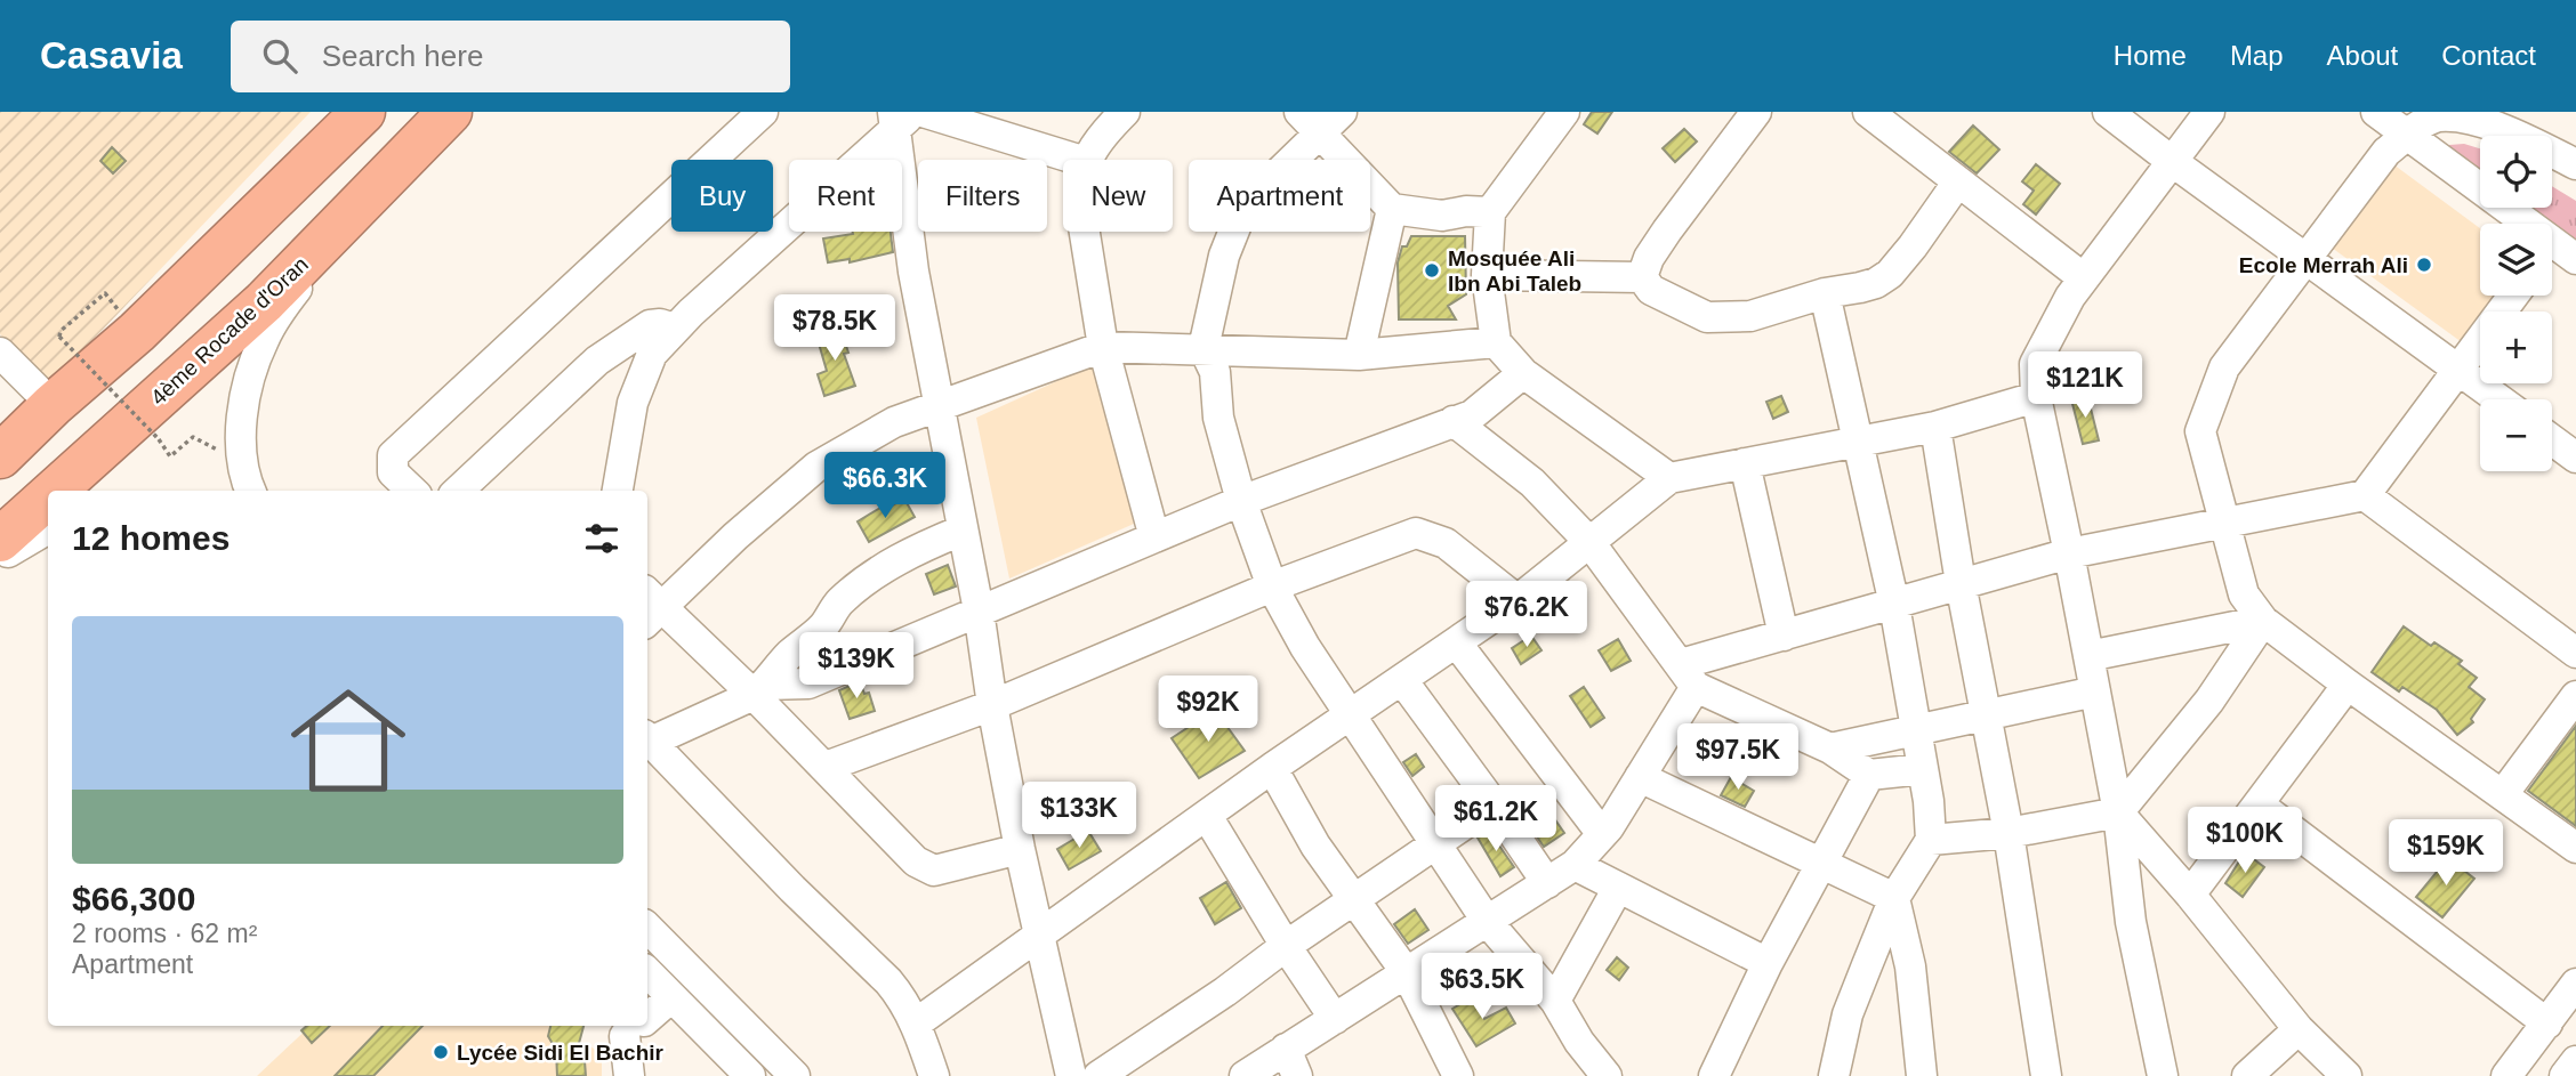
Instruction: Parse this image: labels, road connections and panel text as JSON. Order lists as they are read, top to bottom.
{
  "streets": {
    "highway": ["4ème Rocade d'Oran"]
  },
  "places": ["Ecole Merrah Ali", "Mosquée Ali Ibn Abi Taleb", "Lycée Sidi El Bachir"],
  "page": {
    "header": "Casavia",
    "search": "Search here",
    "nav": [
      "Home",
      "Map",
      "About",
      "Contact"
    ],
    "map_buttons": ["+", "−"],
    "chip": [
      "Buy",
      "Rent",
      "Filters",
      "New",
      "Apartment"
    ],
    "price": [
      "$78.5K",
      "$121K",
      "$66.3K",
      "$76.2K",
      "$139K",
      "$92K",
      "$97.5K",
      "$133K",
      "$61.2K",
      "$100K",
      "$159K",
      "$63.5K"
    ],
    "heading": "12 homes",
    "list": [
      {
        "name": "$66,300",
        "note": "2 rooms · 62 m² · Apartment"
      }
    ]
  }
}
